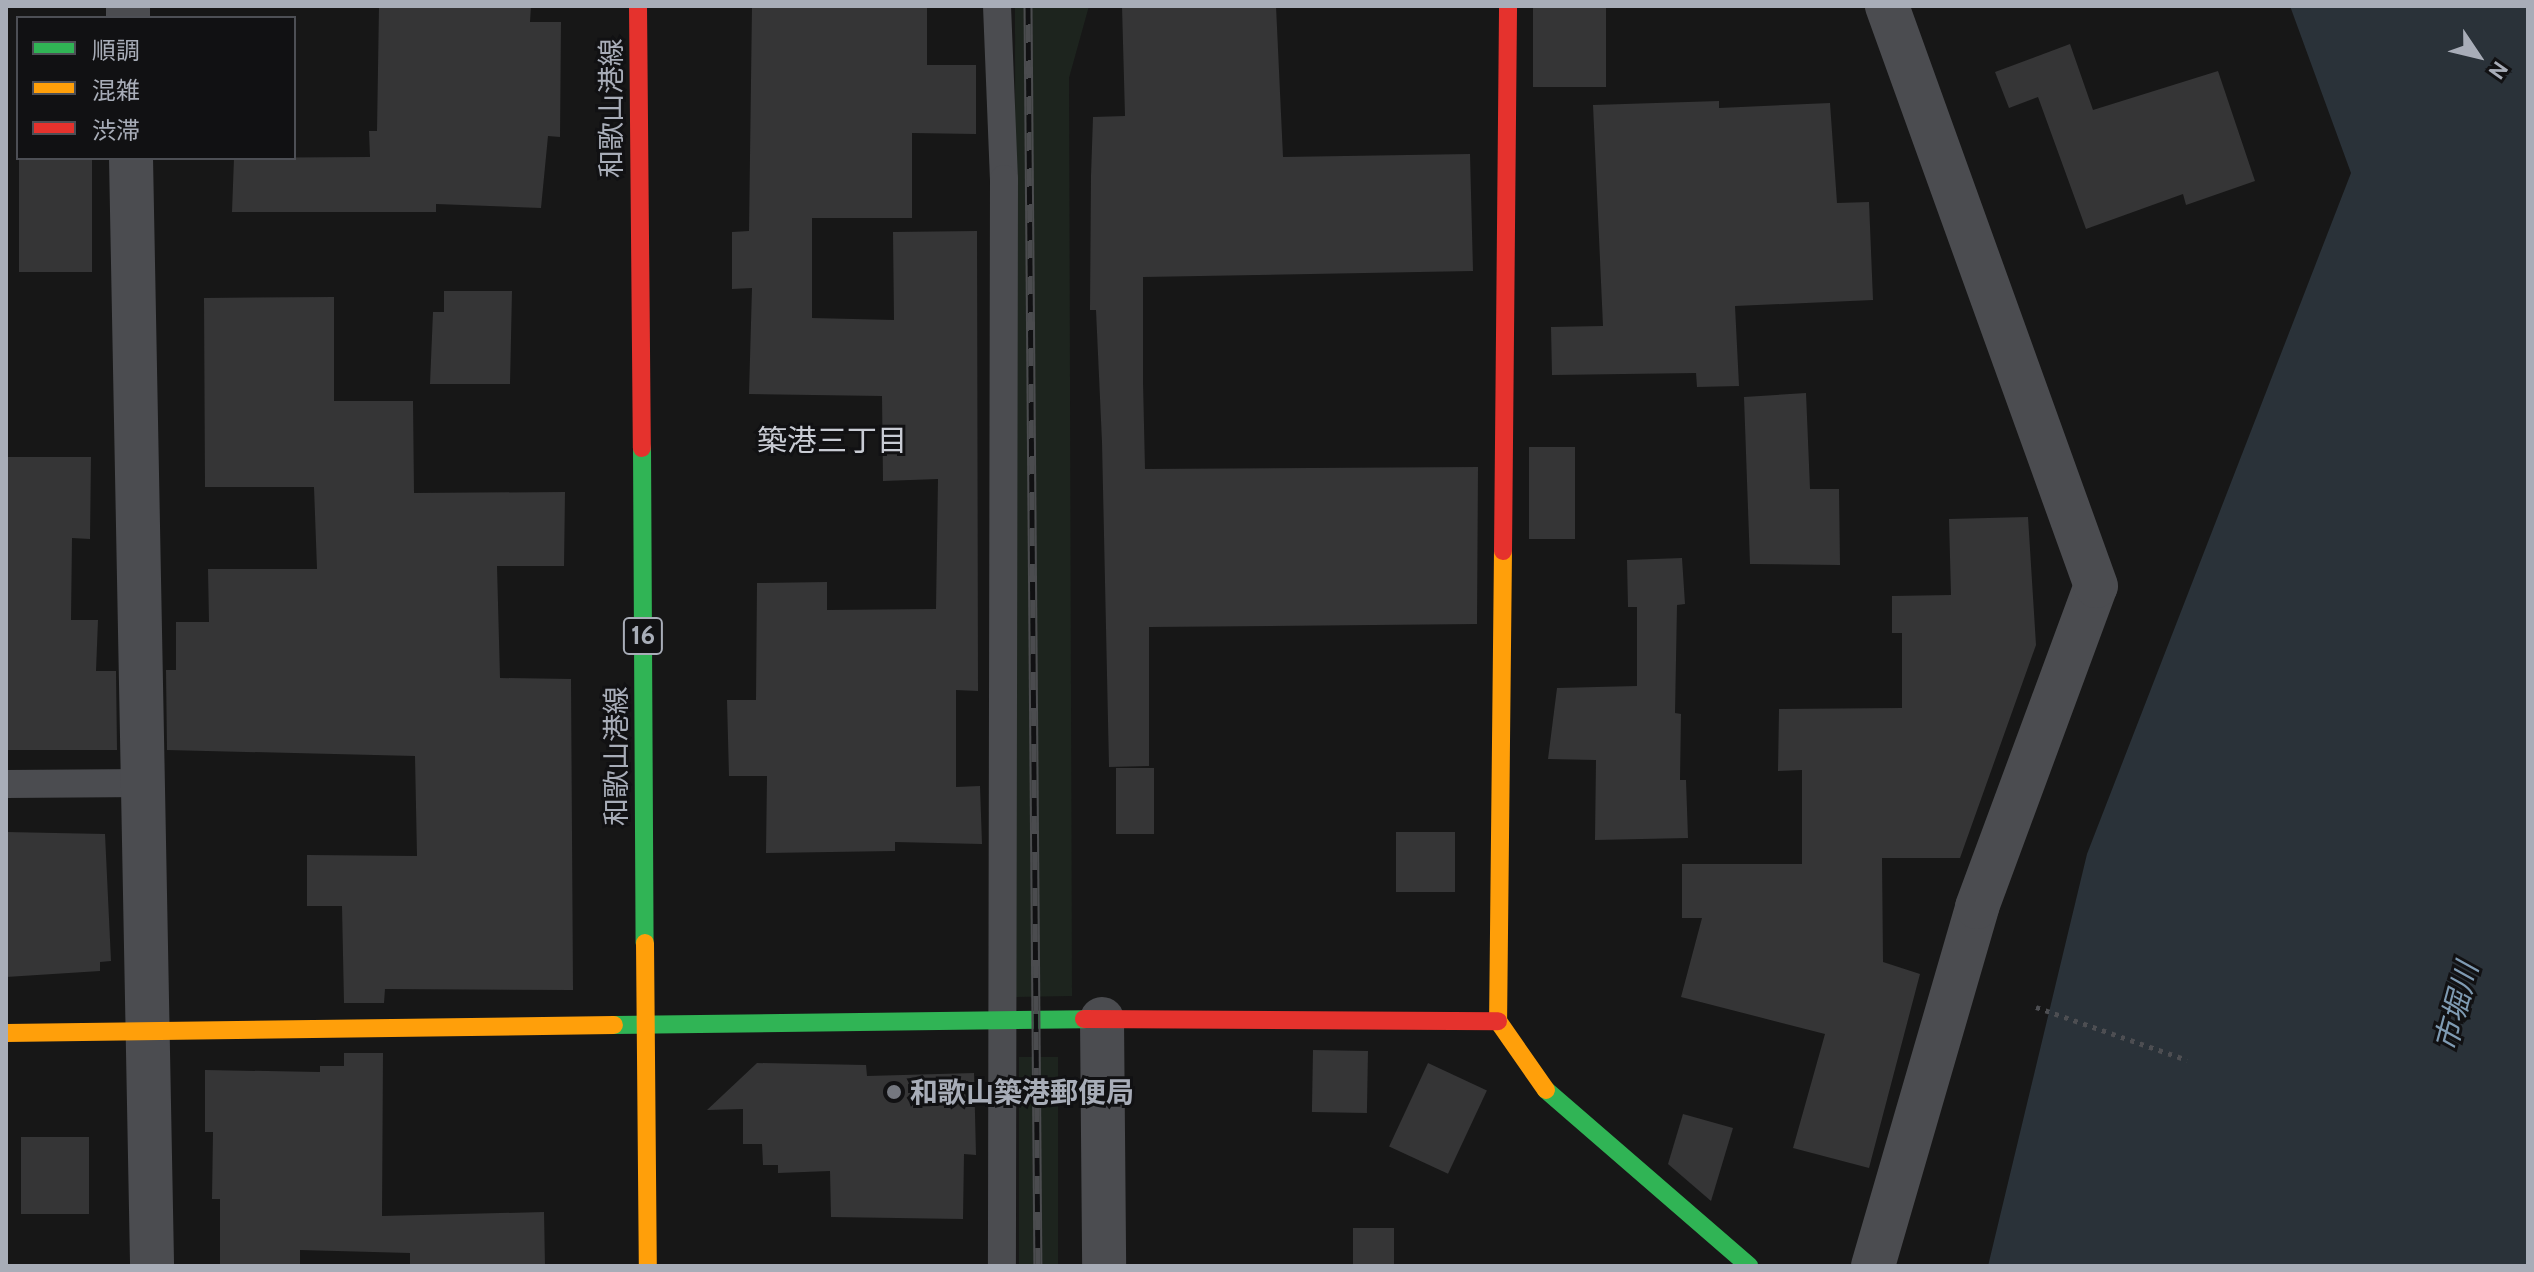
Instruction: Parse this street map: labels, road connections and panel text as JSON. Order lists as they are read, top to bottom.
{
  "streets": {
    "street": ["和歌山港線", "16"]
  },
  "districts": ["築港三丁目"],
  "water": ["市堀川"],
  "places": ["和歌山築港郵便局"],
  "legend": ["順調", "混雑", "渋滞"],
  "north": "bottom right"
}
